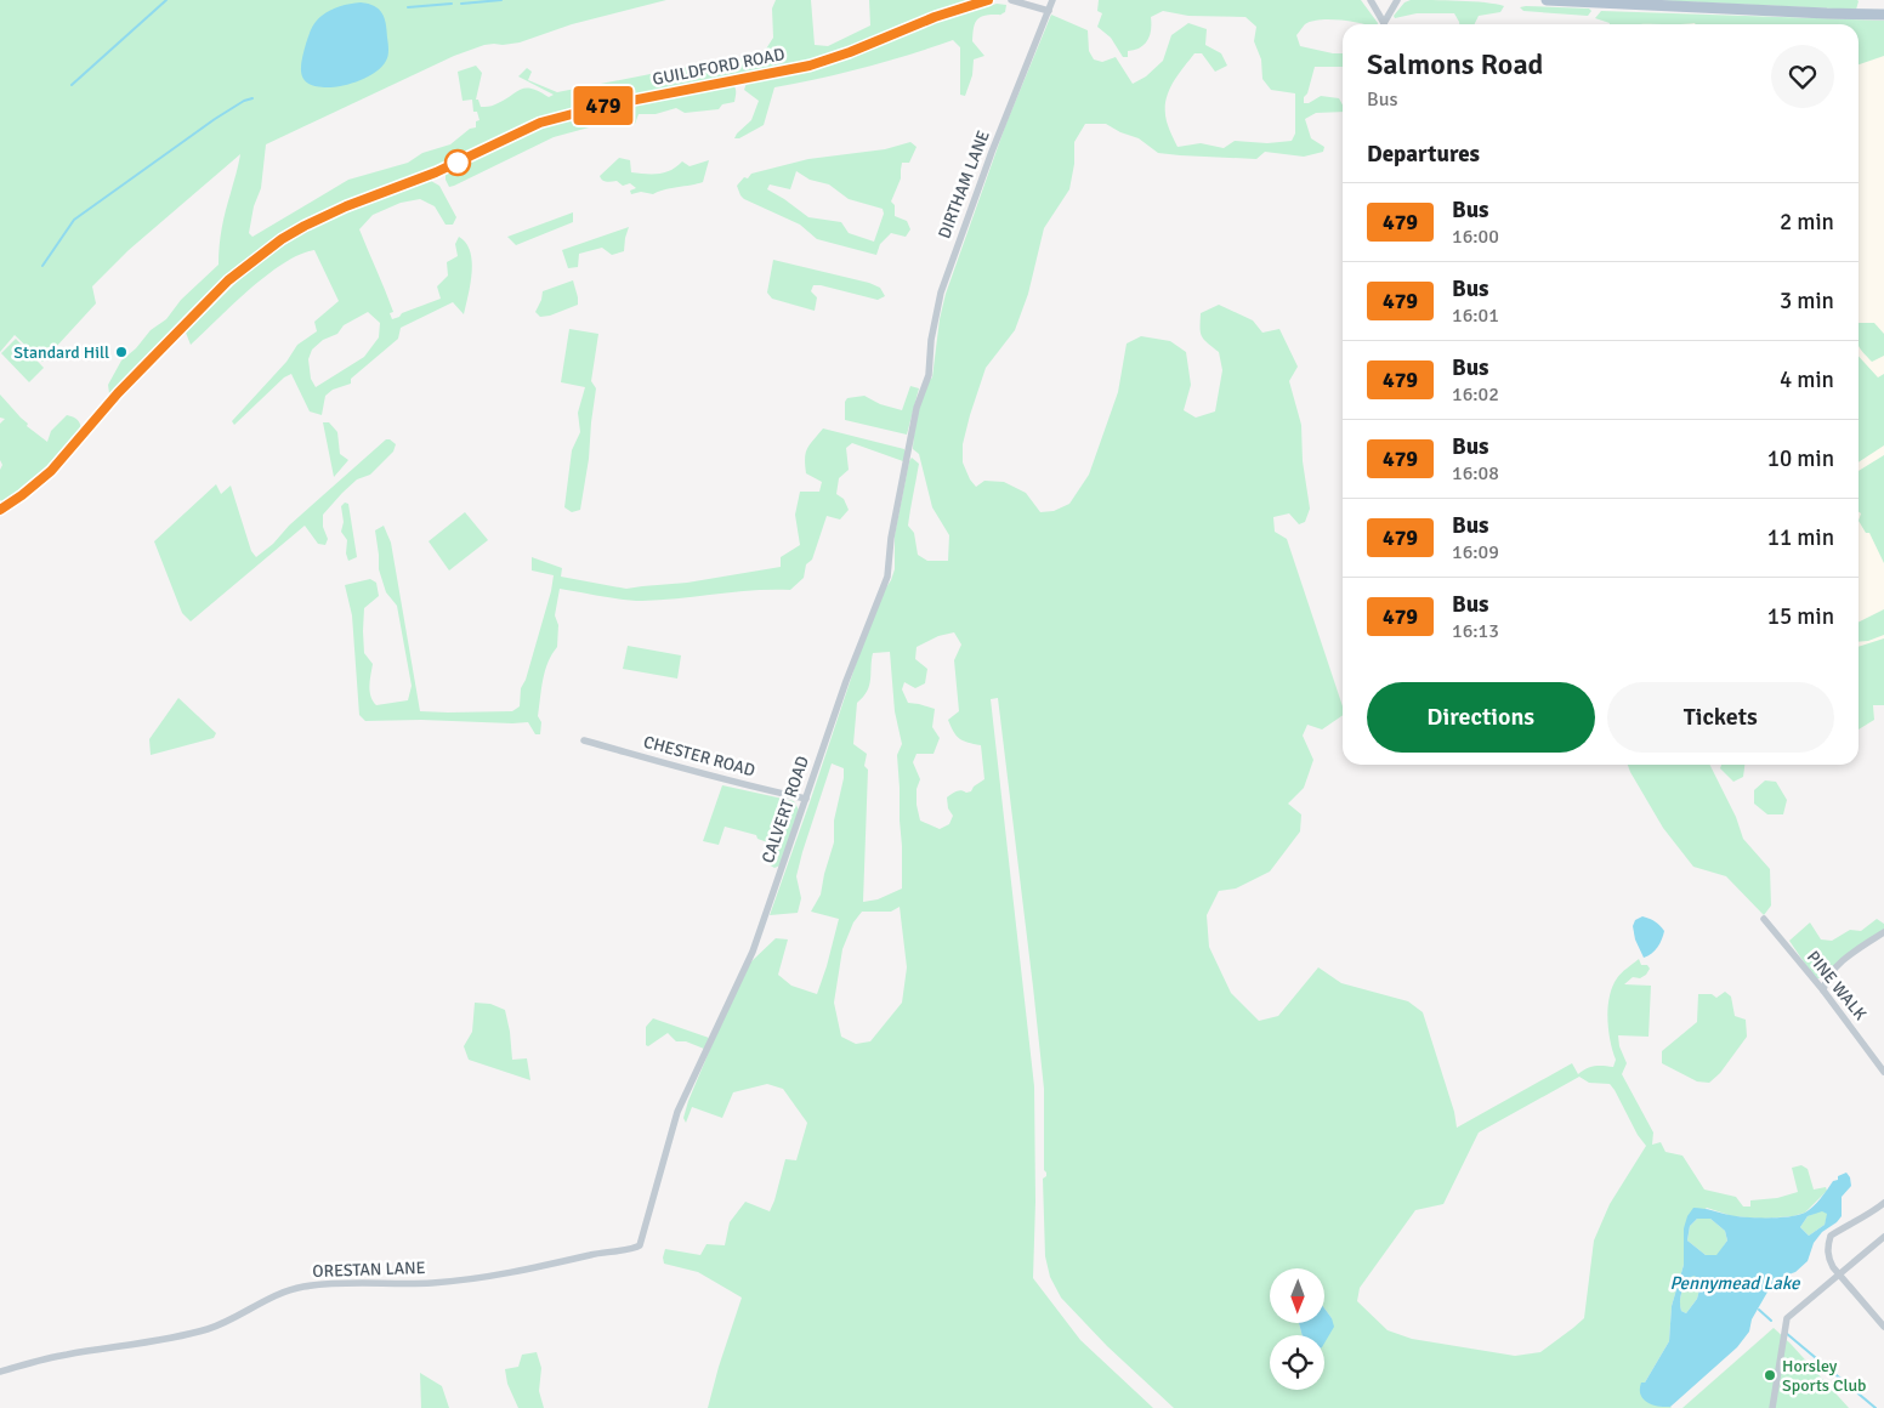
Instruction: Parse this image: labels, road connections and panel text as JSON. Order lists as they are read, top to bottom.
{
  "streets": {
    "main road": ["GUILDFORD ROAD"],
    "street": [
      "DIRTHAM LANE",
      "CHESTER ROAD",
      "CALVERT ROAD",
      "PINE WALK",
      "ORESTAN LANE"
    ]
  },
  "crossings": [
    ["DIRTHAM LANE", "CALVERT ROAD"],
    ["CHESTER ROAD", "CALVERT ROAD"],
    ["CALVERT ROAD", "ORESTAN LANE"]
  ],
  "water": ["Pennymead Lake"],
  "places": ["Standard Hill", "Horsley Sports Club"],
  "lines": ["bus line 479"],
  "north": "bottom",
  "page": {
    "on_map": "479",
    "heading": [
      ["Salmons Road", "Bus"],
      "Departures"
    ],
    "list": [
      {
        "mark": "479",
        "name": "Bus",
        "note": "16:00",
        "value": "2 min"
      },
      {
        "mark": "479",
        "name": "Bus",
        "note": "16:01",
        "value": "3 min"
      },
      {
        "mark": "479",
        "name": "Bus",
        "note": "16:02",
        "value": "4 min"
      },
      {
        "mark": "479",
        "name": "Bus",
        "note": "16:08",
        "value": "10 min"
      },
      {
        "mark": "479",
        "name": "Bus",
        "note": "16:09",
        "value": "11 min"
      },
      {
        "mark": "479",
        "name": "Bus",
        "note": "16:13",
        "value": "15 min"
      }
    ],
    "buttons": ["Directions", "Tickets"]
  }
}
